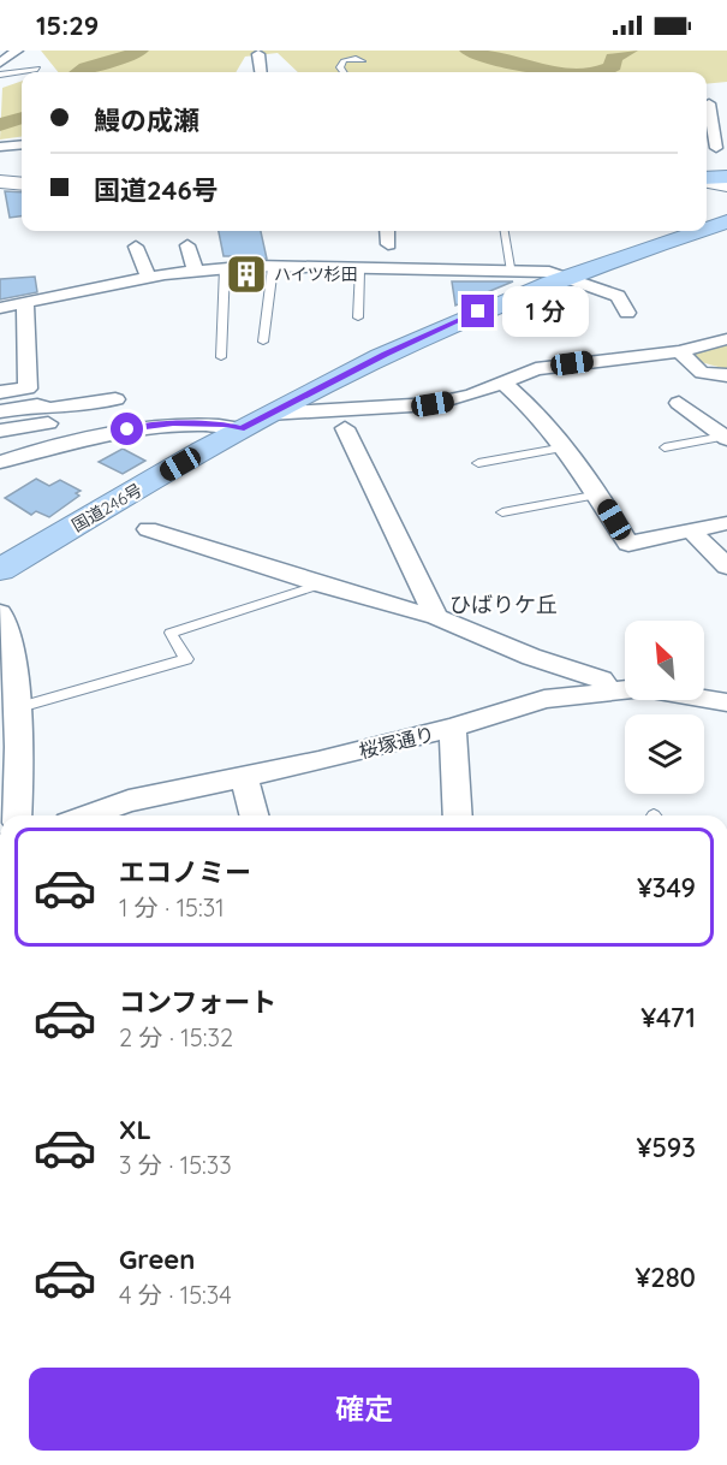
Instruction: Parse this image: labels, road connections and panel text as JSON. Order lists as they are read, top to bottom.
{
  "streets": {
    "highway": ["国道246号"],
    "street": ["桜塚通り"]
  },
  "districts": ["ひばりケ丘"],
  "places": {
    "building": ["ハイツ杉田"]
  },
  "north": "top left",
  "page": {
    "status": "15:29",
    "banner": ["鰻の成瀬", "国道246号"],
    "bubble": "1 分",
    "list": [
      {
        "name": "エコノミー",
        "note": "1 分 · 15:31",
        "value": "¥349"
      },
      {
        "name": "コンフォート",
        "note": "2 分 · 15:32",
        "value": "¥471"
      },
      {
        "name": "XL",
        "note": "3 分 · 15:33",
        "value": "¥593"
      },
      {
        "name": "Green",
        "note": "4 分 · 15:34",
        "value": "¥280"
      }
    ],
    "buttons": "確定"
  }
}
